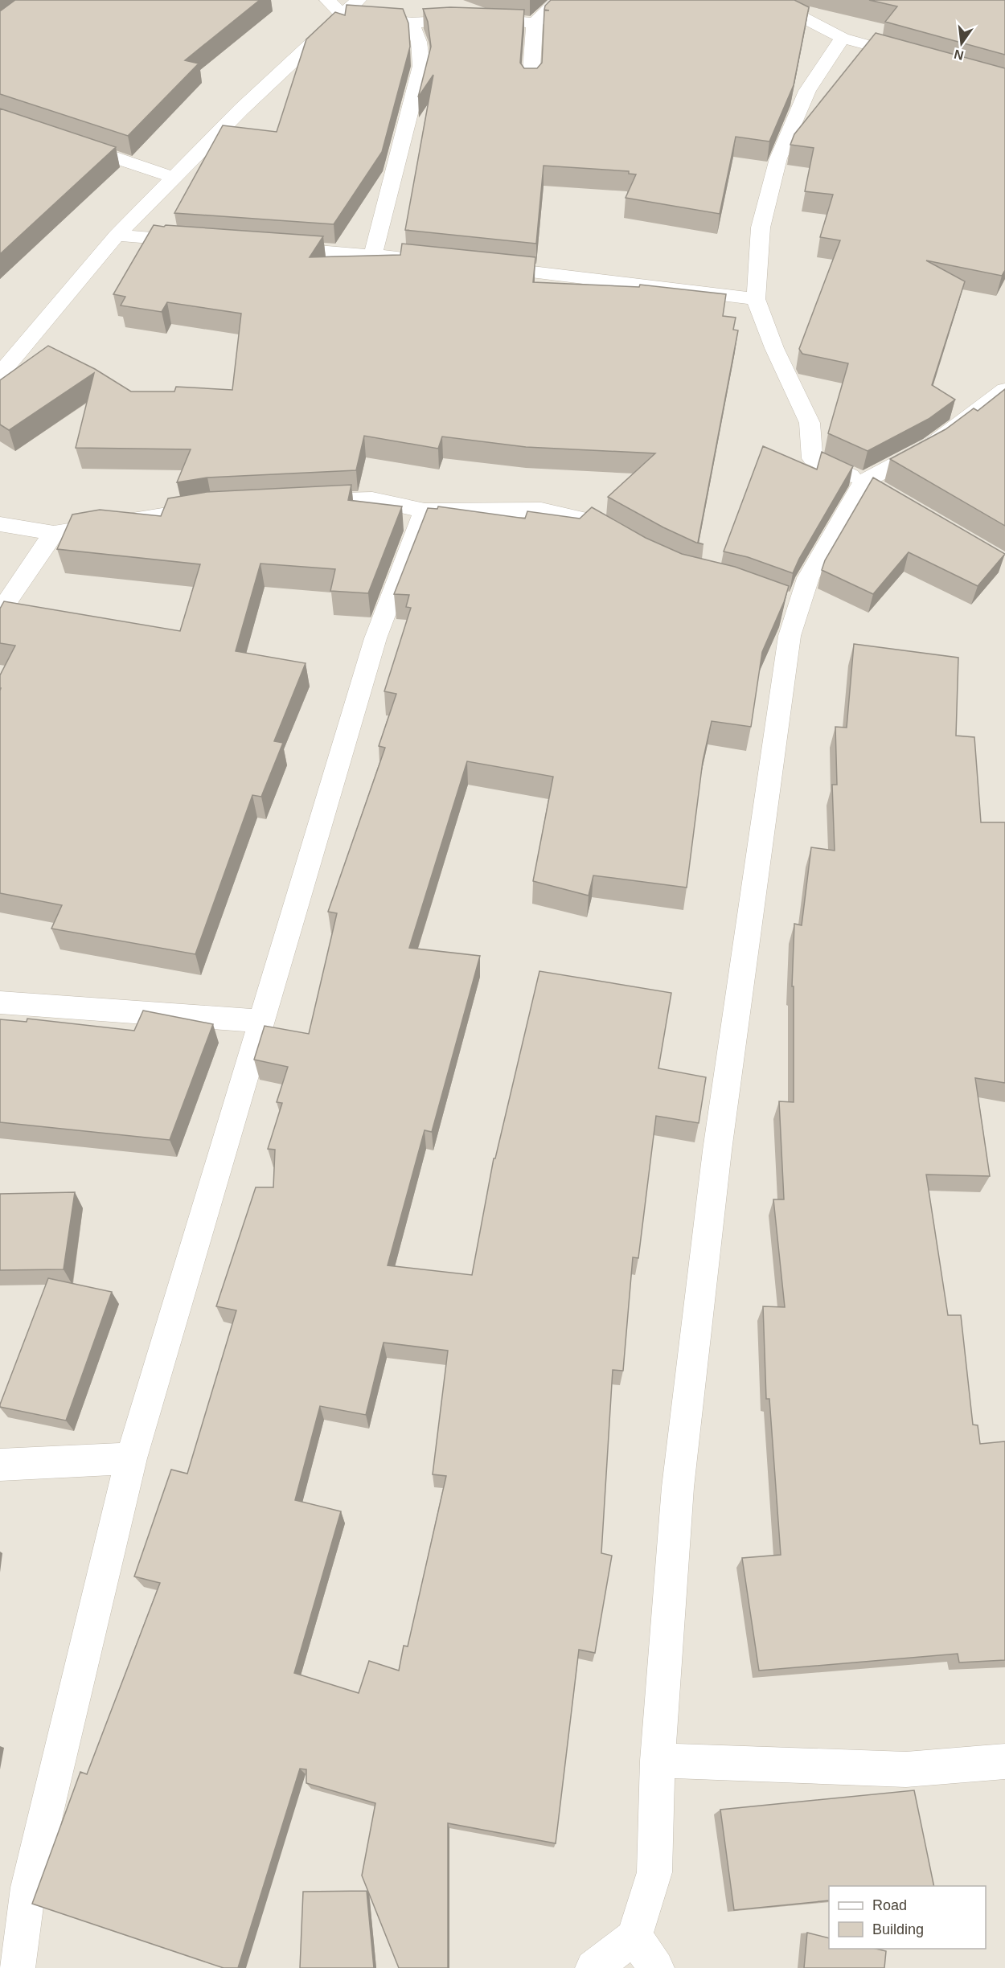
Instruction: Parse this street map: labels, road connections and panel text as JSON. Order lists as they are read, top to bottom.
{
  "legend": ["Road", "Building"],
  "north": "bottom"
}
